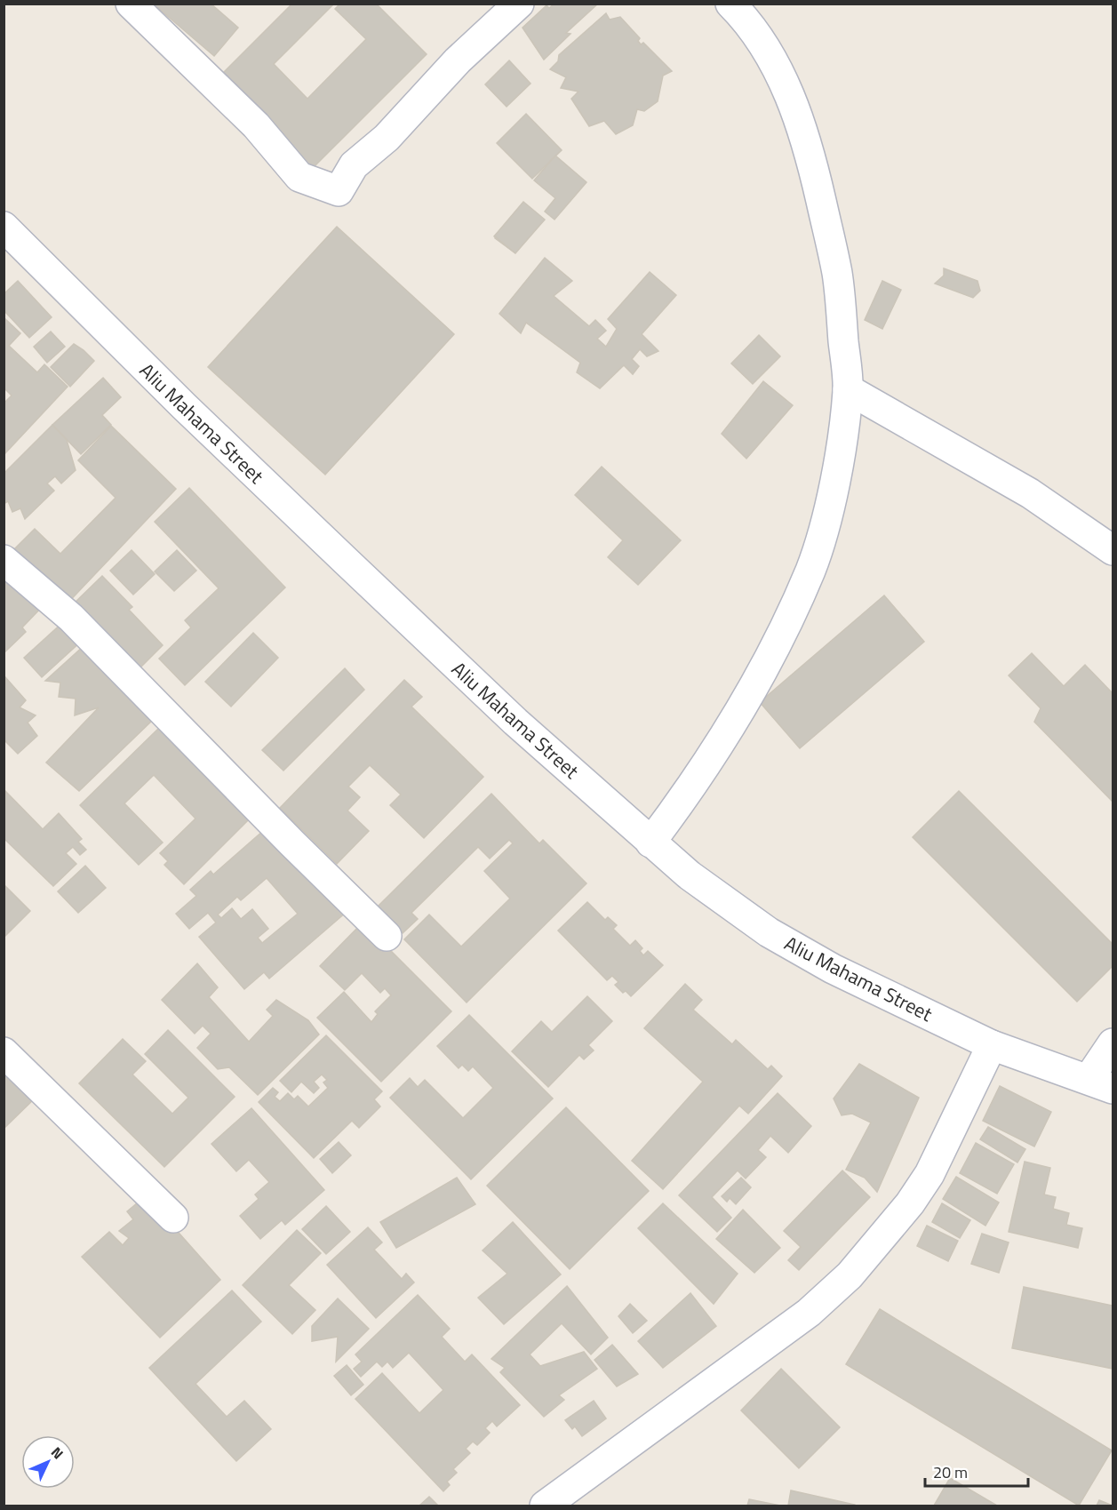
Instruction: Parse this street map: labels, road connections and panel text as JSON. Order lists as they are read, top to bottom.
{
  "streets": {
    "street": ["Aliu Mahama Street"]
  },
  "scale_bar": "20 m",
  "north": "top right"
}
